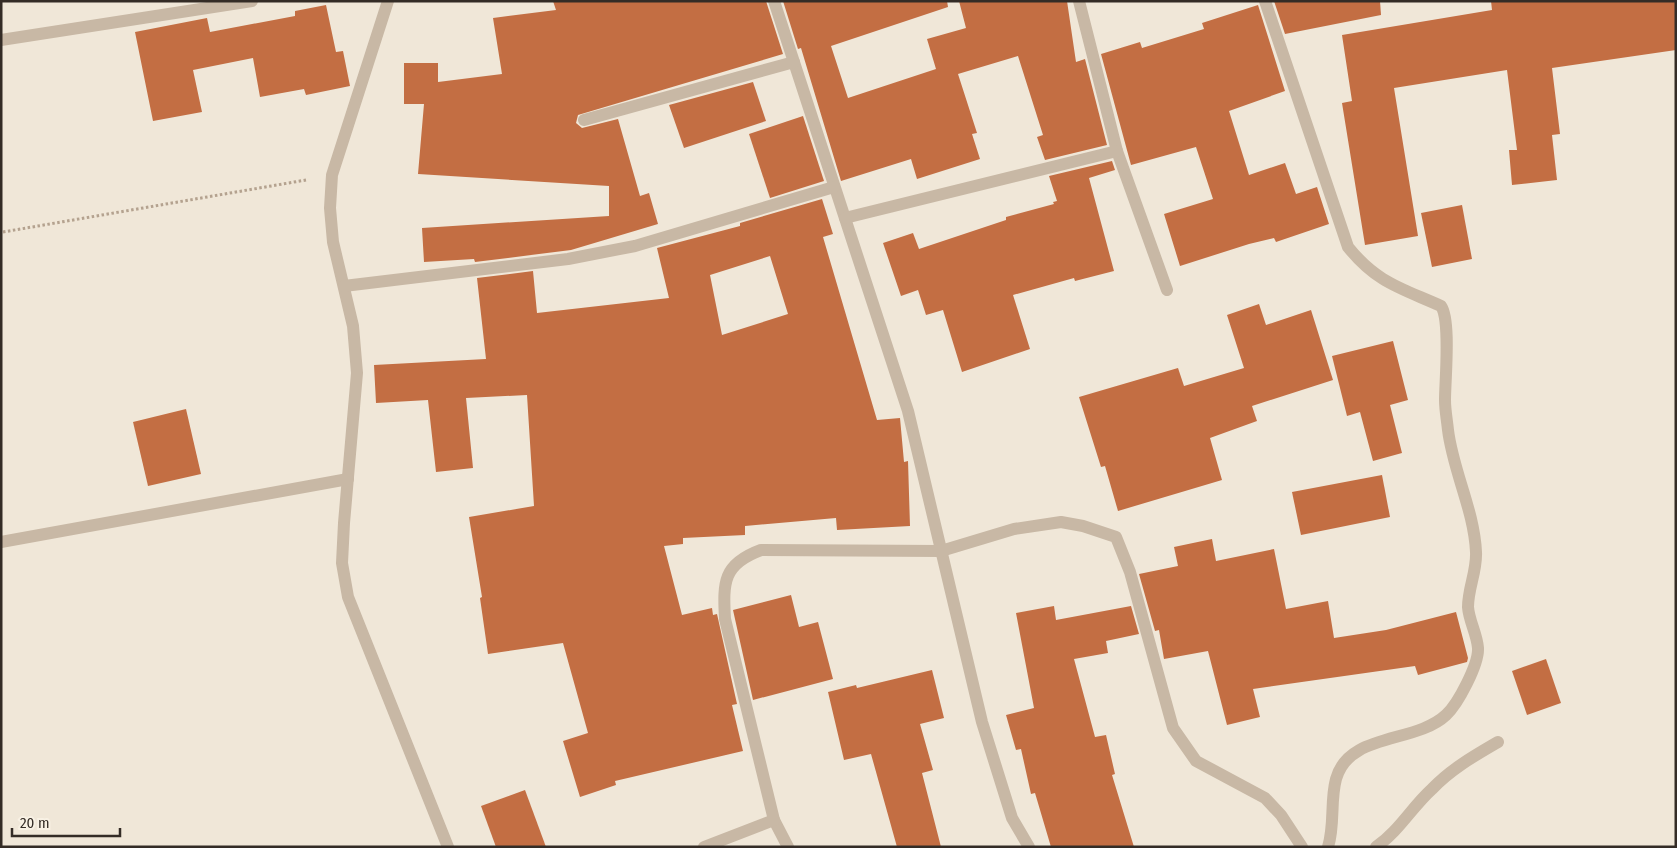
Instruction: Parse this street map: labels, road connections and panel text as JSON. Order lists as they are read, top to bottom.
{
  "scale_bar": "20 m"
}
